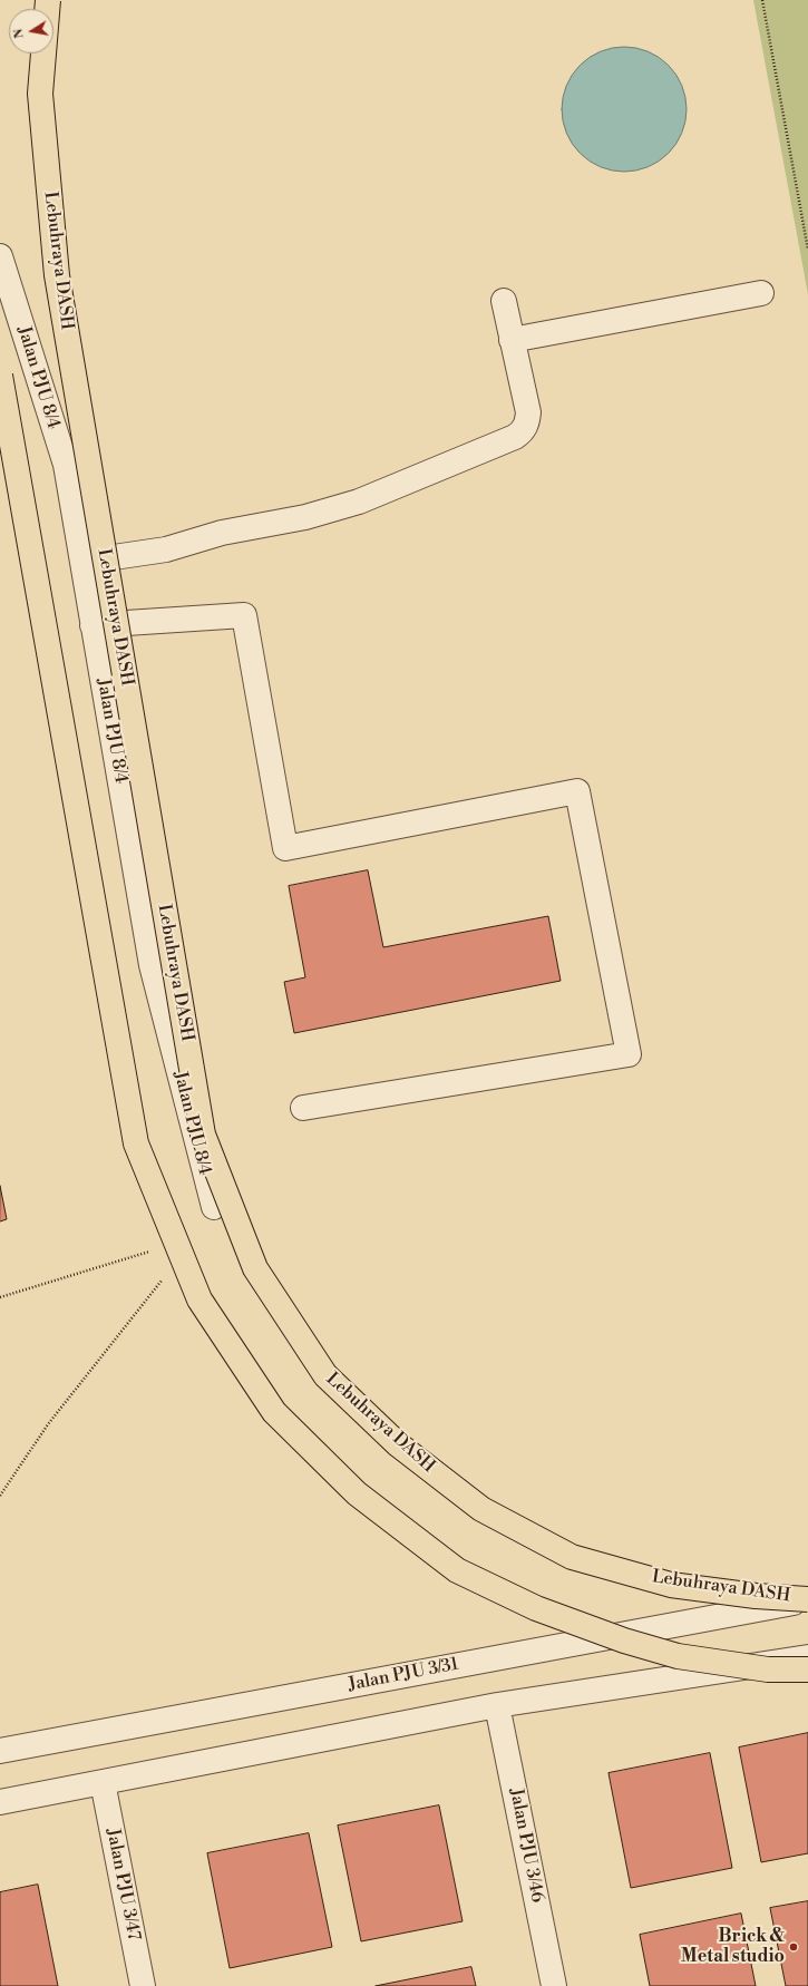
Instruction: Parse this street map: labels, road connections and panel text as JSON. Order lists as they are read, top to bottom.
{
  "streets": {
    "highway": ["Lebuhraya DASH"],
    "street": [
      "Jalan PJU 8/4",
      "Jalan PJU 3/31",
      "Jalan PJU 3/46",
      "Jalan PJU 3/47"
    ]
  },
  "crossings": [
    ["Lebuhraya DASH", "Jalan PJU 3/31"]
  ],
  "places": ["Brick & Metal studio"],
  "north": "left"
}
